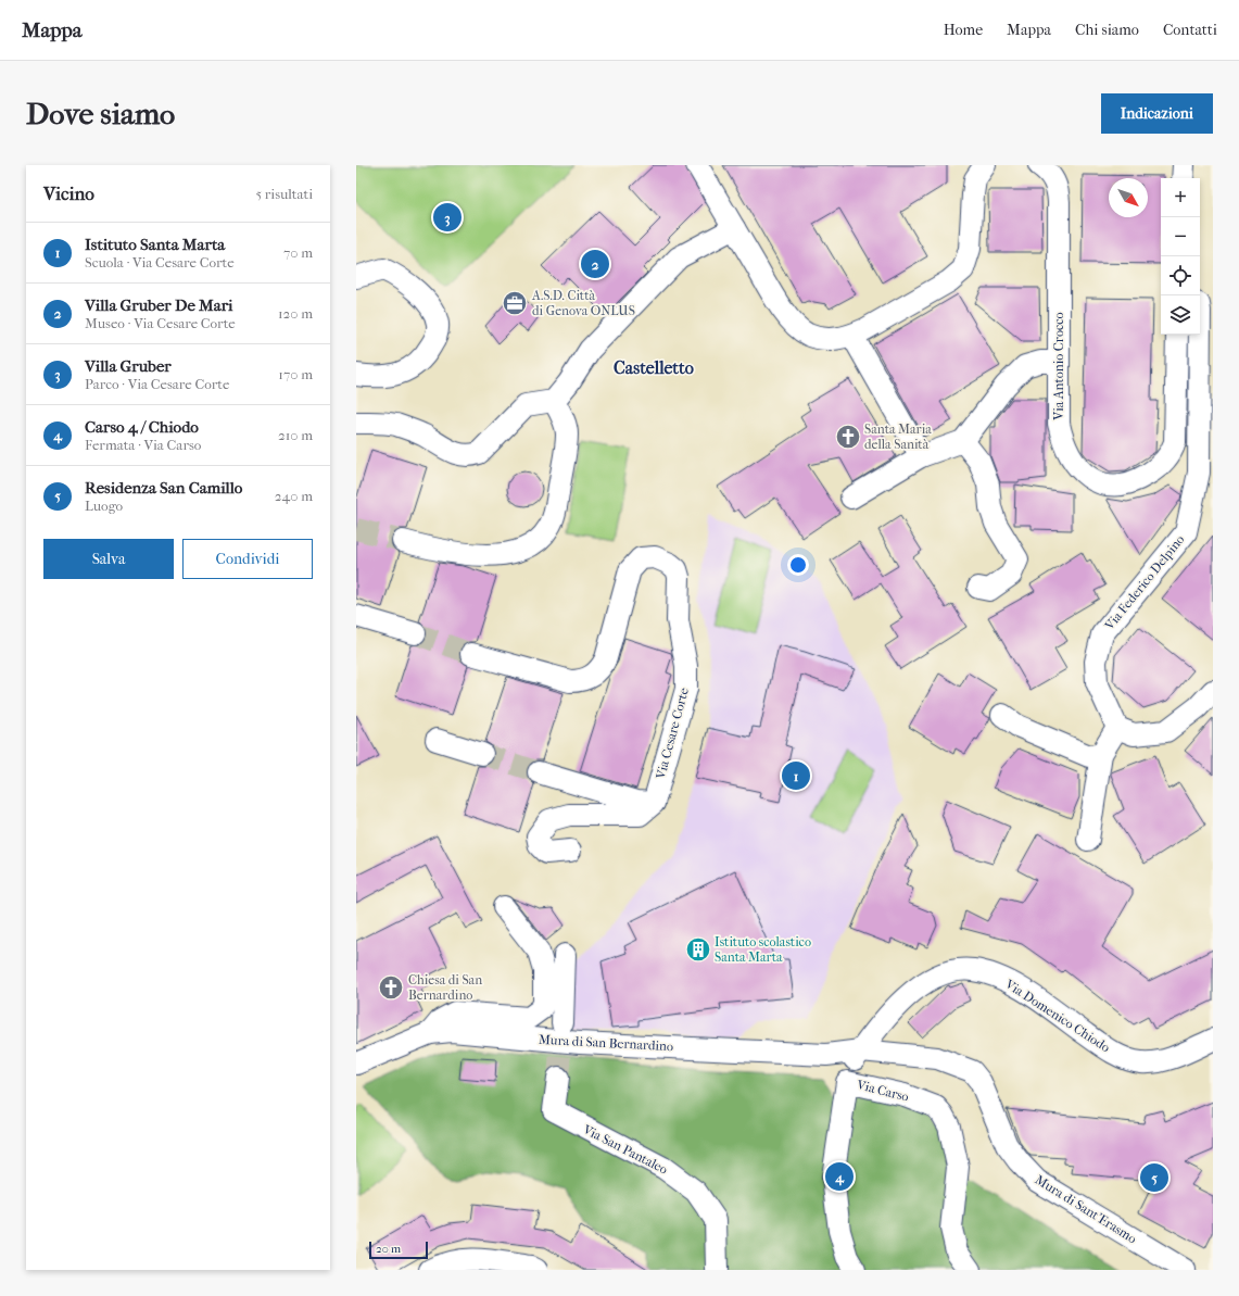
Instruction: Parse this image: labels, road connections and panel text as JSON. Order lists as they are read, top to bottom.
{
  "streets": {
    "street": [
      "Via Antonio Crocco",
      "Via Federico Delpino",
      "Via Cesare Corte",
      "Via Domenico Chiodo",
      "Mura di San Bernardino",
      "Via Carso",
      "Via San Pantaleo",
      "Mura di Sant'Erasmo"
    ]
  },
  "crossings": [
    ["Via Domenico Chiodo", "Mura di San Bernardino"],
    ["Via Domenico Chiodo", "Via Carso"],
    ["Via Domenico Chiodo", "Mura di Sant'Erasmo"],
    ["Mura di San Bernardino", "Mura di Sant'Erasmo"]
  ],
  "districts": ["Castelletto"],
  "places": {
    "office": ["A.S.D. Città di Genova ONLUS"],
    "church": ["Santa Maria della Sanità", "Chiesa di San Bernardino"],
    "building": ["Istituto scolastico Santa Marta"]
  },
  "scale_bar": "20 m",
  "north": "bottom right",
  "page": {
    "header": "Mappa",
    "nav": [
      "Home",
      "Mappa",
      "Chi siamo",
      "Contatti"
    ],
    "buttons": [
      "Indicazioni",
      ["Salva", "Condividi"]
    ],
    "title": "Dove siamo",
    "heading": ["Vicino", "5 risultati"],
    "map_buttons": ["+", "−"],
    "pins": [
      "3",
      "2",
      "1",
      "4",
      "5"
    ],
    "list": [
      {
        "mark": "1",
        "name": "Istituto Santa Marta",
        "note": "Scuola · Via Cesare Corte",
        "value": "70 m"
      },
      {
        "mark": "2",
        "name": "Villa Gruber De Mari",
        "note": "Museo · Via Cesare Corte",
        "value": "120 m"
      },
      {
        "mark": "3",
        "name": "Villa Gruber",
        "note": "Parco · Via Cesare Corte",
        "value": "170 m"
      },
      {
        "mark": "4",
        "name": "Carso 4 / Chiodo",
        "note": "Fermata · Via Carso",
        "value": "210 m"
      },
      {
        "mark": "5",
        "name": "Residenza San Camillo",
        "note": "Luogo",
        "value": "240 m"
      }
    ],
    "scale": "20 m"
  }
}
